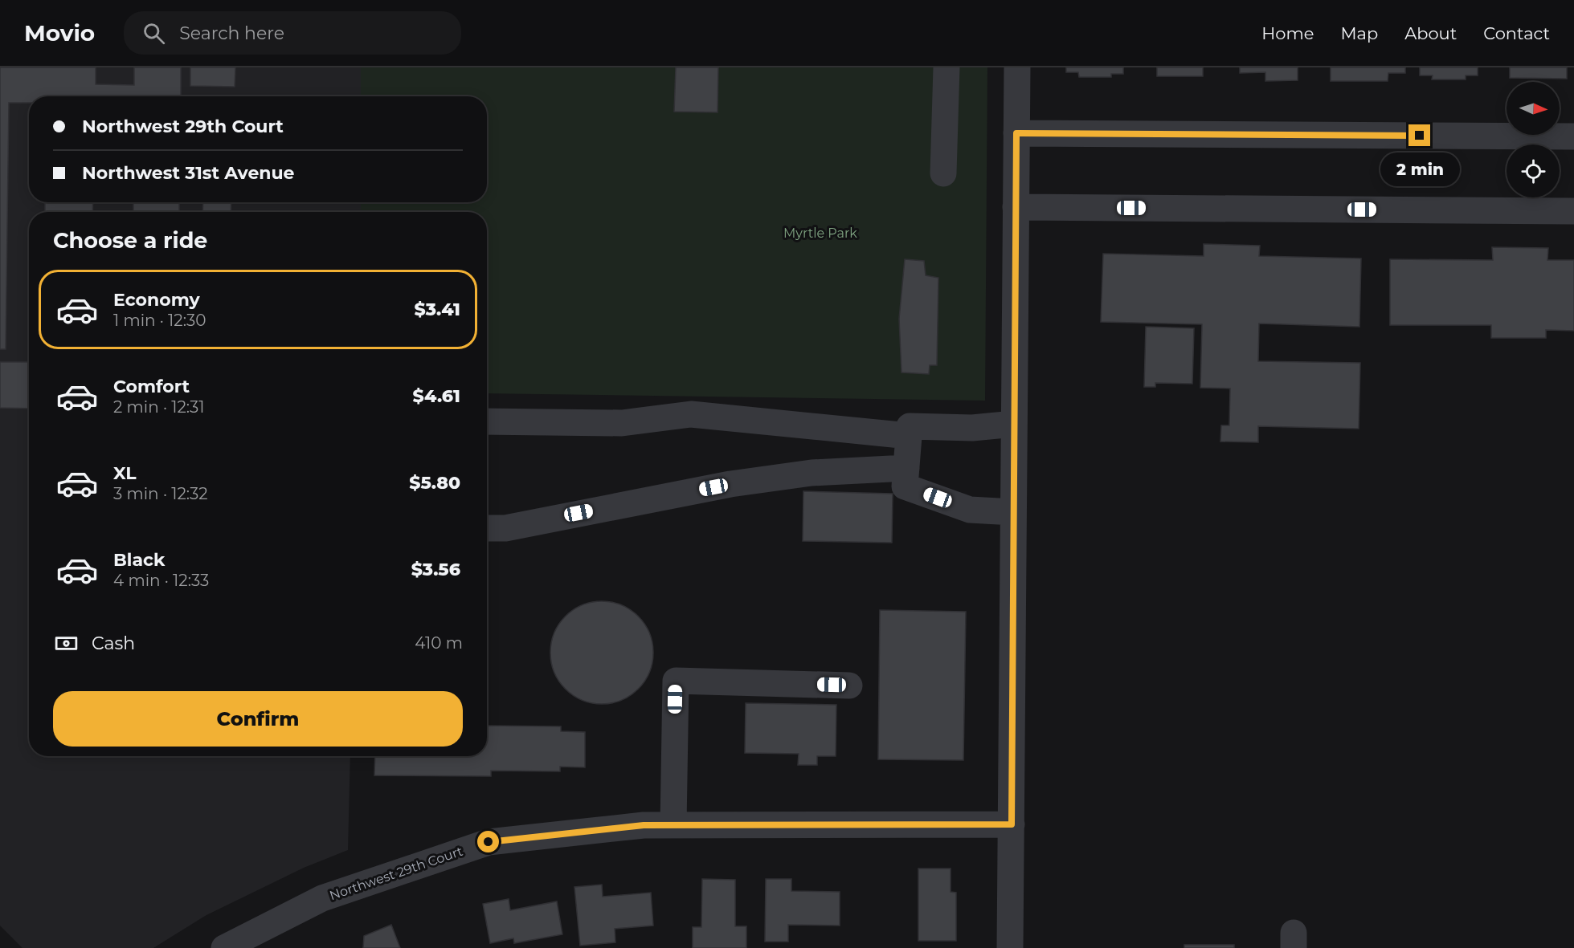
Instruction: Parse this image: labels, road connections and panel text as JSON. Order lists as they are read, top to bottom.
{
  "streets": {
    "street": ["Northwest 29th Court"]
  },
  "parks": ["Myrtle Park"],
  "north": "right",
  "page": {
    "header": "Movio",
    "search": "Search here",
    "nav": [
      "Home",
      "Map",
      "About",
      "Contact"
    ],
    "banner": ["Northwest 29th Court", "Northwest 31st Avenue"],
    "bubble": "2 min",
    "heading": "Choose a ride",
    "list": [
      {
        "name": "Economy",
        "note": "1 min · 12:30",
        "value": "$3.41"
      },
      {
        "name": "Comfort",
        "note": "2 min · 12:31",
        "value": "$4.61"
      },
      {
        "name": "XL",
        "note": "3 min · 12:32",
        "value": "$5.80"
      },
      {
        "name": "Black",
        "note": "4 min · 12:33",
        "value": "$3.56"
      }
    ],
    "pay": ["Cash", "410 m"],
    "buttons": "Confirm"
  }
}
